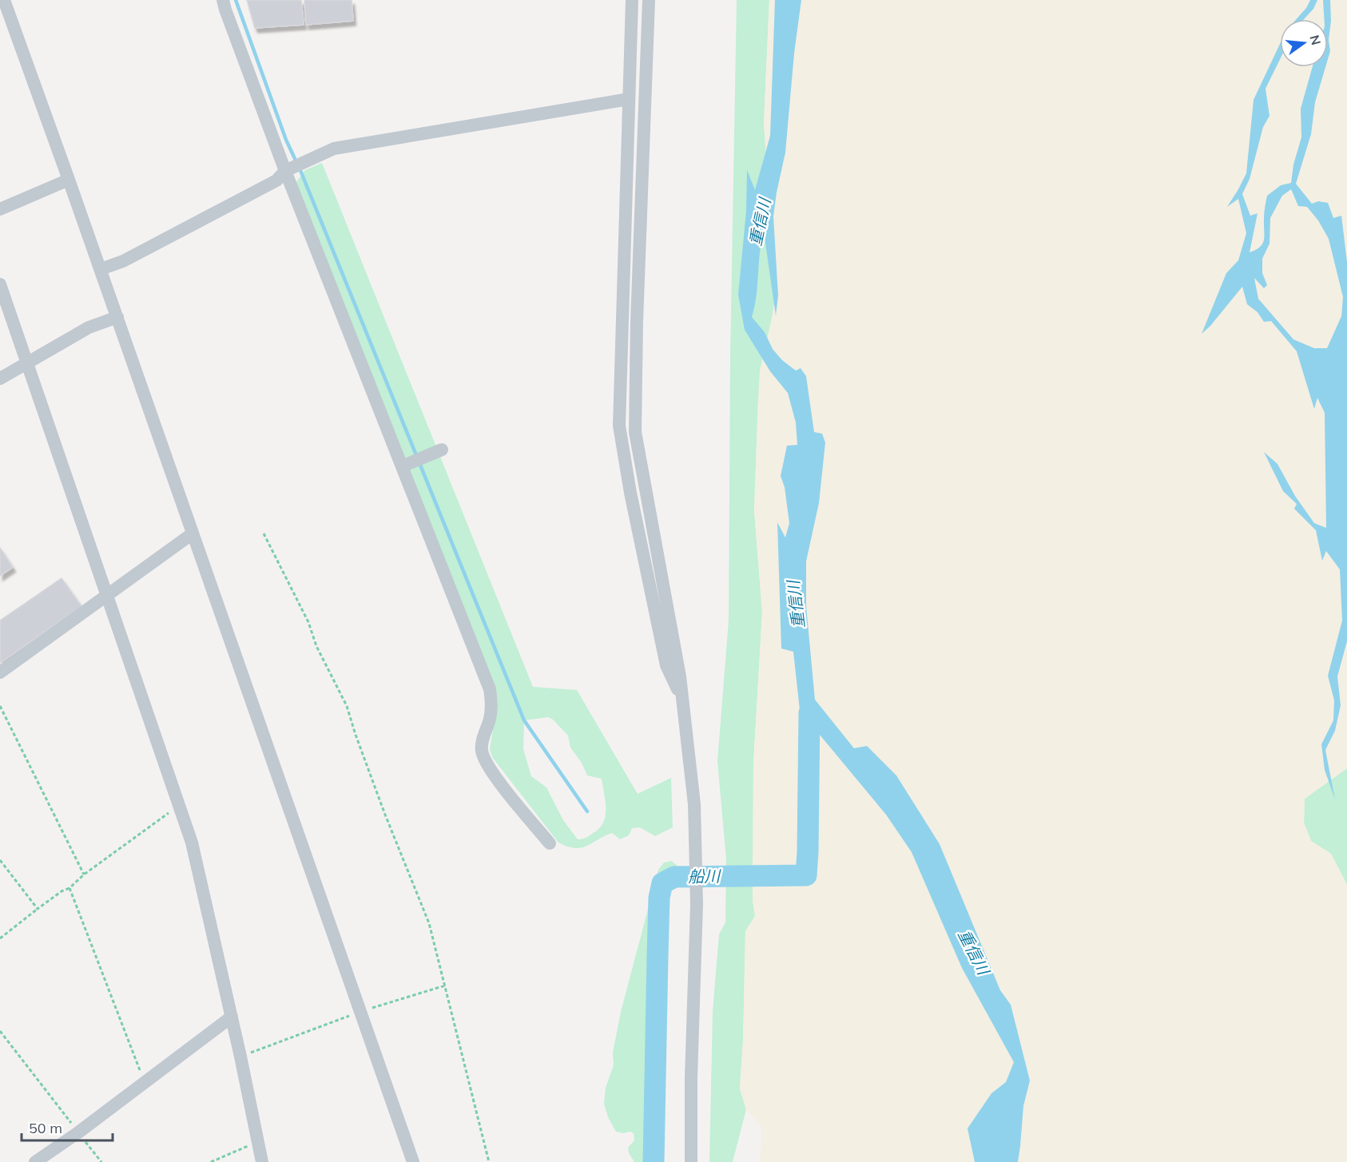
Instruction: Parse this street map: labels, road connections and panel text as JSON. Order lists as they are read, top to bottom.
{
  "water": ["重信川", "船川"],
  "scale_bar": "50 m",
  "north": "right"
}
